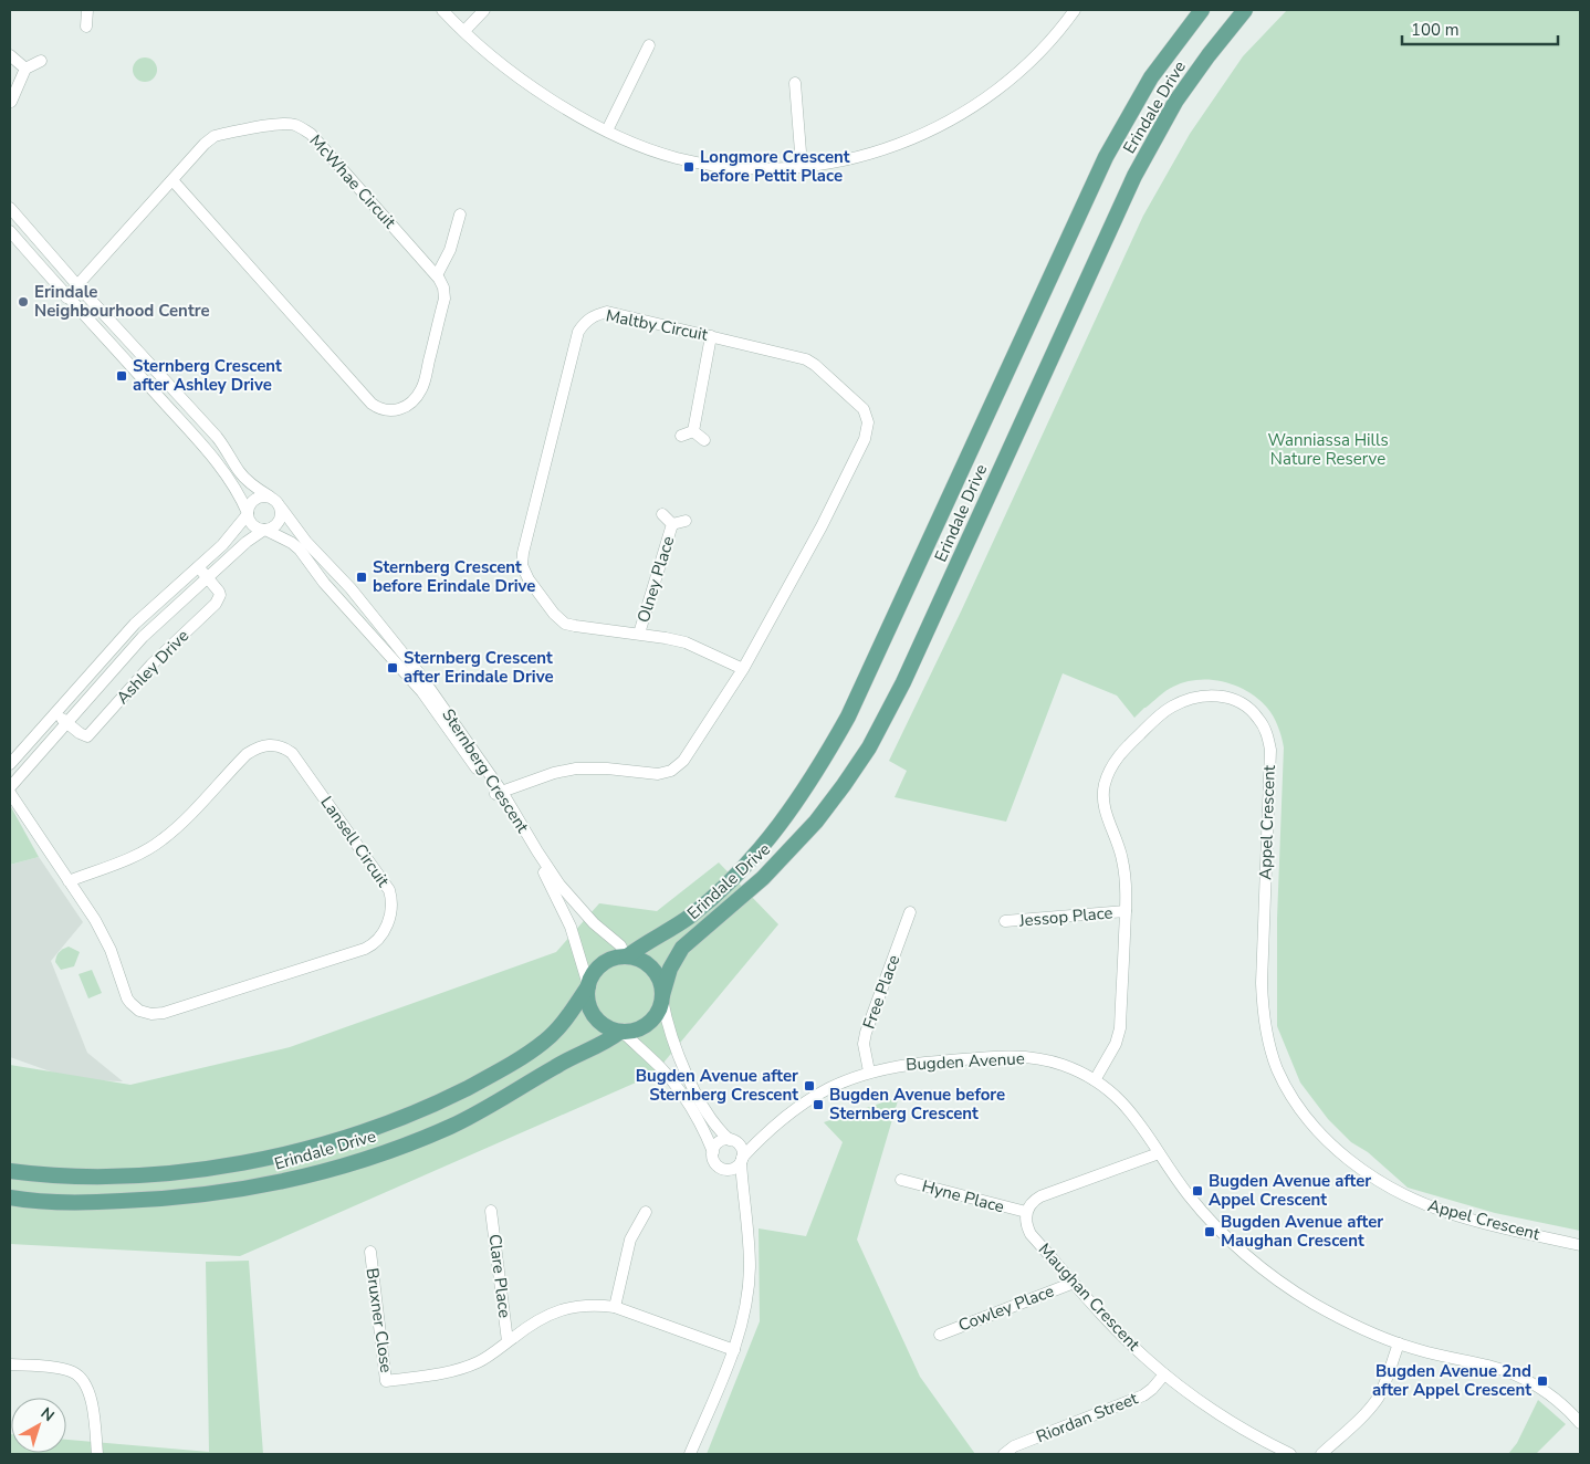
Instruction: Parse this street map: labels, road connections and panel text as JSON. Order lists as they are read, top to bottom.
{
  "streets": {
    "main road": ["Erindale Drive"],
    "street": [
      "McWhae Circuit",
      "Maltby Circuit",
      "Olney Place",
      "Ashley Drive",
      "Sternberg Crescent",
      "Appel Crescent",
      "Lansell Circuit",
      "Jessop Place",
      "Free Place",
      "Bugden Avenue",
      "Hyne Place",
      "Clare Place",
      "Maughan Crescent",
      "Cowley Place",
      "Bruxner Close",
      "Riordan Street"
    ]
  },
  "crossings": [
    ["Erindale Drive", "Sternberg Crescent"],
    ["Maltby Circuit", "Olney Place"],
    ["Maltby Circuit", "Sternberg Crescent"],
    ["Ashley Drive", "Sternberg Crescent"],
    ["Appel Crescent", "Jessop Place"],
    ["Appel Crescent", "Bugden Avenue"],
    ["Free Place", "Bugden Avenue"],
    ["Hyne Place", "Maughan Crescent"],
    ["Clare Place", "Bruxner Close"],
    ["Maughan Crescent", "Cowley Place"],
    ["Maughan Crescent", "Riordan Street"]
  ],
  "parks": ["Wanniassa Hills Nature Reserve"],
  "places": {
    "transit": [
      "Longmore Crescent before Pettit Place",
      "Sternberg Crescent after Ashley Drive",
      "Sternberg Crescent before Erindale Drive",
      "Sternberg Crescent after Erindale Drive",
      "Bugden Avenue after Sternberg Crescent",
      "Bugden Avenue before Sternberg Crescent",
      "Bugden Avenue after Appel Crescent",
      "Bugden Avenue after Maughan Crescent",
      "Bugden Avenue 2nd after Appel Crescent"
    ],
    "other": ["Erindale Neighbourhood Centre"]
  },
  "scale_bar": "100 m",
  "north": "top right"
}
